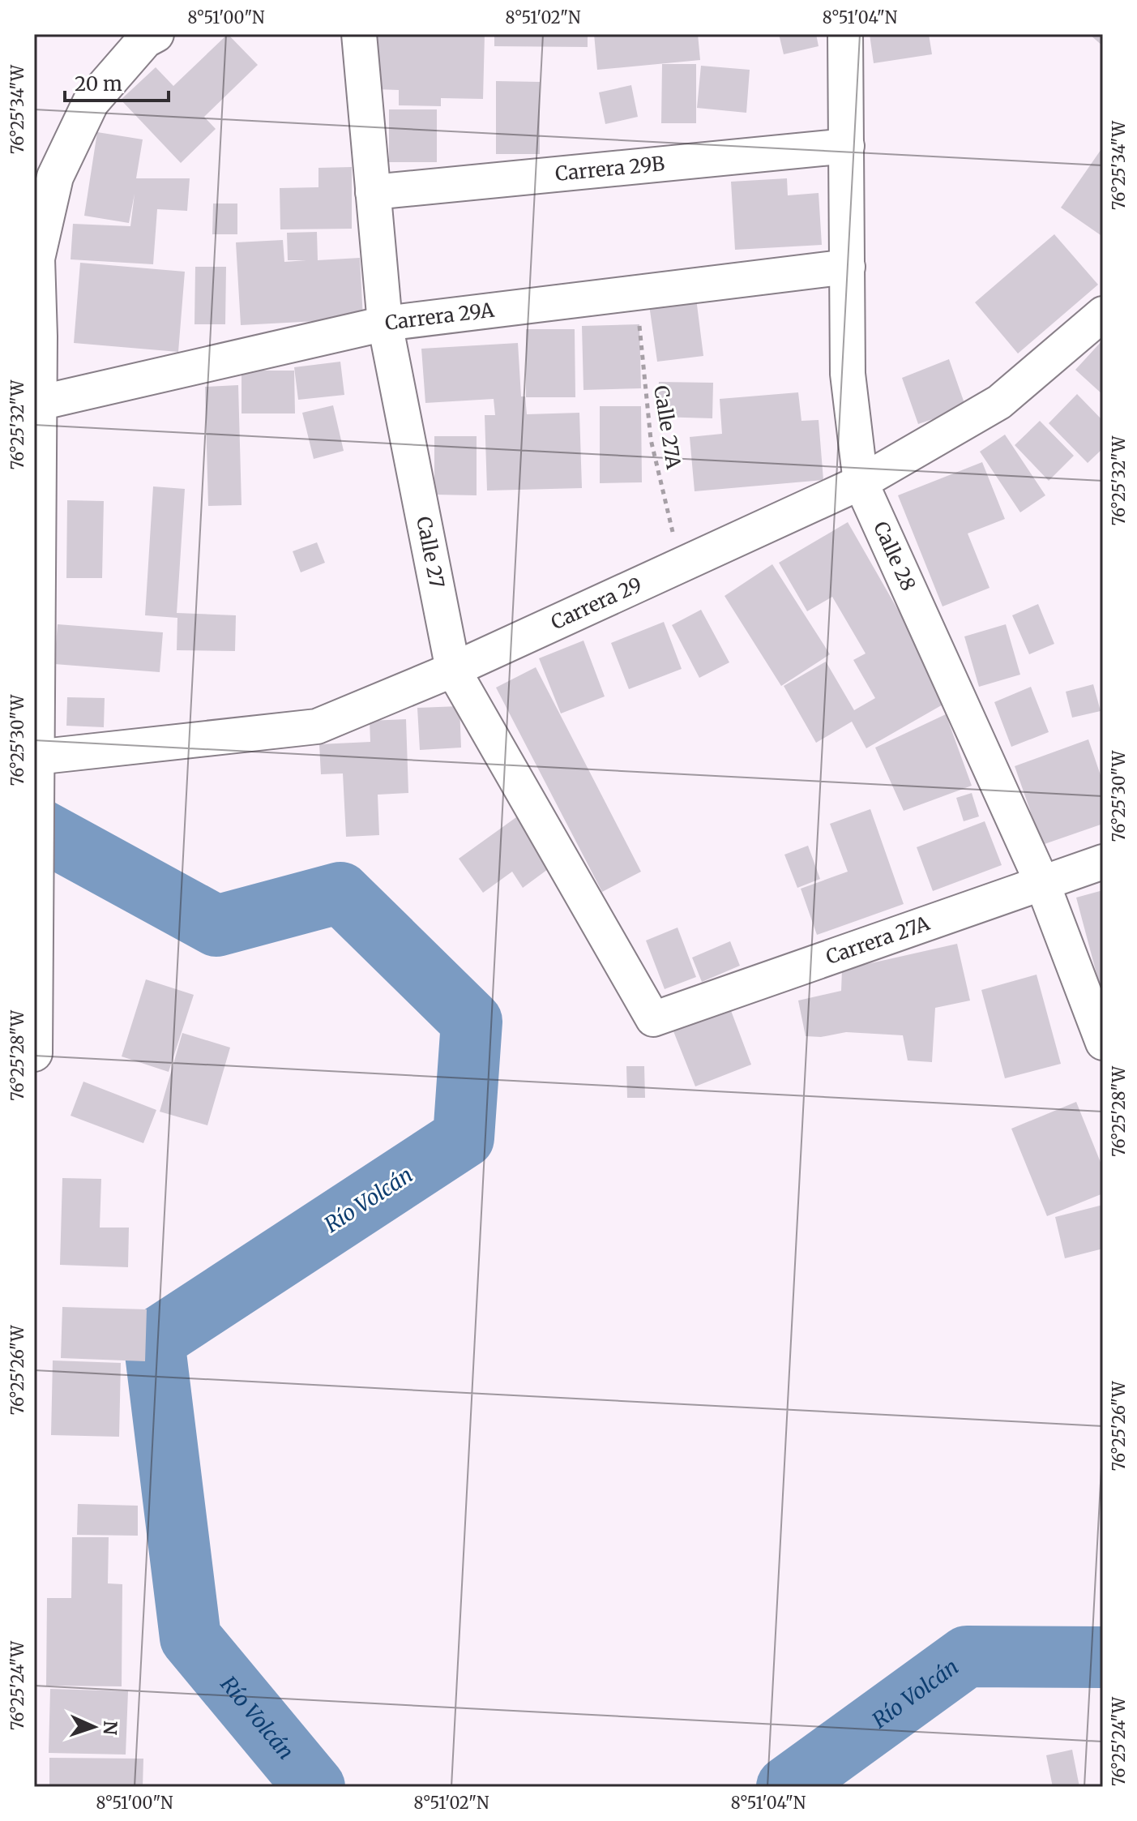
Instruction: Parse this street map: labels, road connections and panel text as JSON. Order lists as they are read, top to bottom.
{
  "streets": {
    "street": [
      "Carrera 29B",
      "Carrera 29A",
      "Calle 27",
      "Calle 28",
      "Carrera 29",
      "Carrera 27A"
    ],
    "path": ["Calle 27A"]
  },
  "crossings": [
    ["Carrera 29B", "Calle 27"],
    ["Carrera 29B", "Calle 28"],
    ["Carrera 29A", "Calle 27A"],
    ["Carrera 29A", "Calle 27"],
    ["Carrera 29A", "Calle 28"],
    ["Calle 27A", "Carrera 29"],
    ["Calle 27", "Carrera 29"],
    ["Calle 27", "Carrera 27A"],
    ["Calle 28", "Carrera 29"],
    ["Calle 28", "Carrera 27A"]
  ],
  "water": ["Río Volcán"],
  "scale_bar": "20 m",
  "north": "right",
  "coordinates": [
    "8°51'00\"N",
    "8°51'02\"N",
    "8°51'04\"N",
    "76°25'34\"W",
    "76°25'32\"W",
    "76°25'30\"W",
    "76°25'28\"W",
    "76°25'26\"W",
    "76°25'24\"W"
  ]
}
